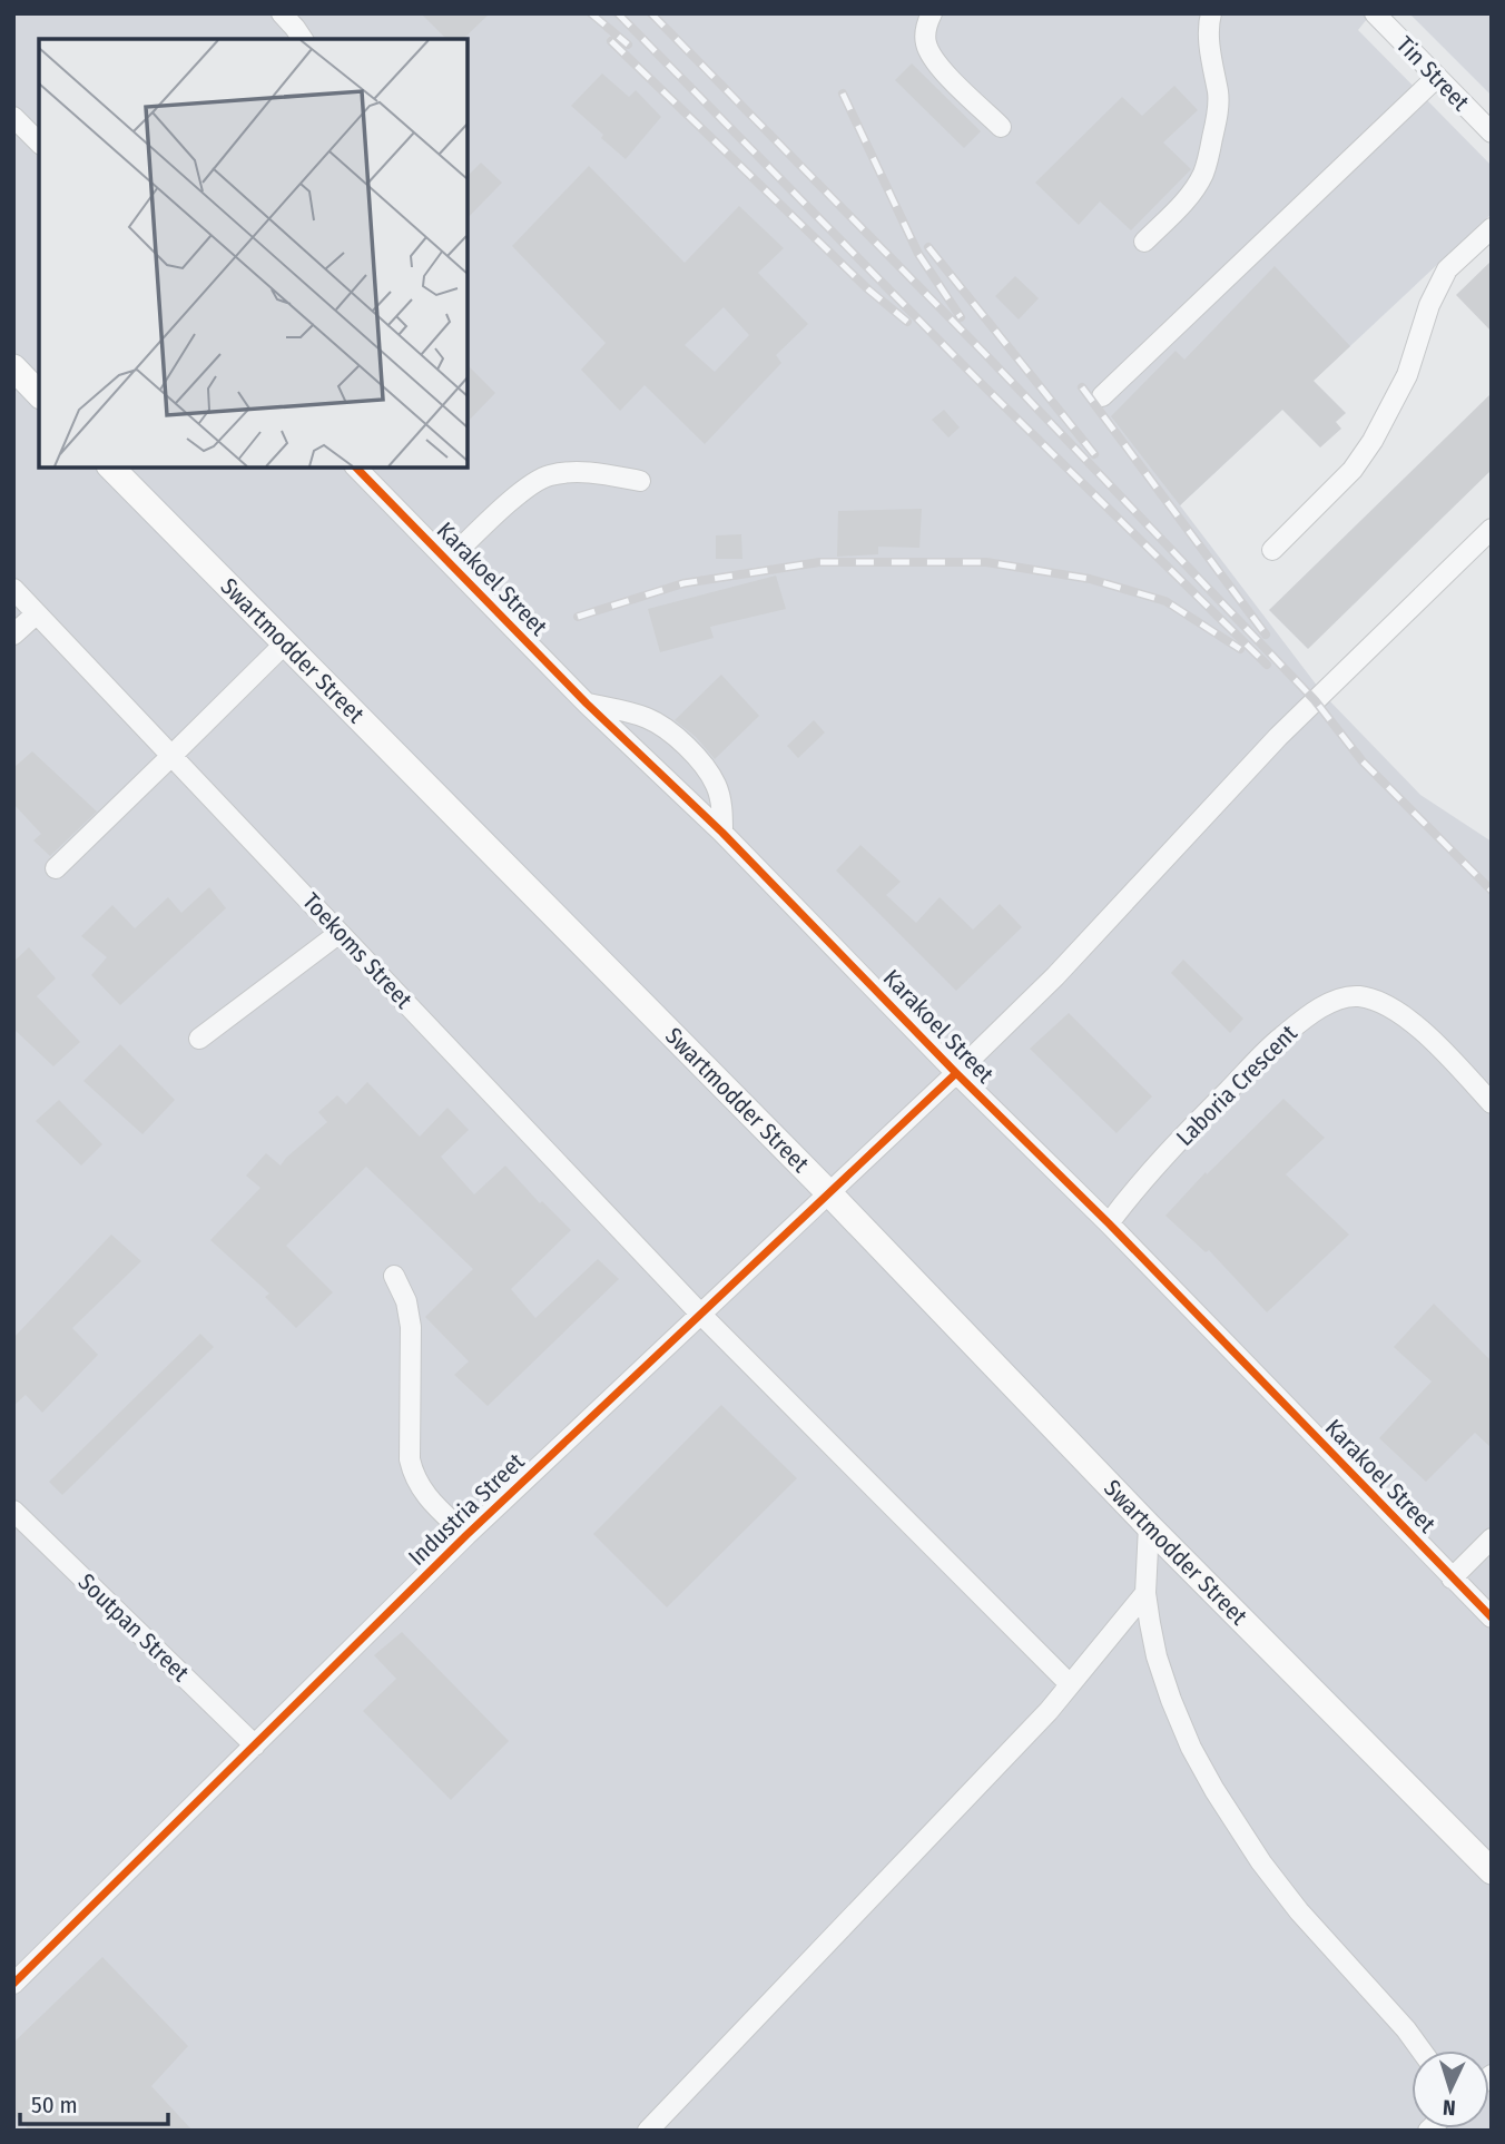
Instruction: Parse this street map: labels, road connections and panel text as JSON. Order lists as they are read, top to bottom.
{
  "streets": {
    "main road": ["Swartmodder Street"],
    "street": [
      "Tin Street",
      "Karakoel Street",
      "Toekoms Street",
      "Laboria Crescent",
      "Industria Street",
      "Soutpan Street"
    ]
  },
  "crossings": [
    ["Karakoel Street", "Laboria Crescent"],
    ["Karakoel Street", "Industria Street"],
    ["Swartmodder Street", "Industria Street"],
    ["Toekoms Street", "Industria Street"],
    ["Industria Street", "Soutpan Street"]
  ],
  "scale_bar": "50 m",
  "north": "bottom"
}
